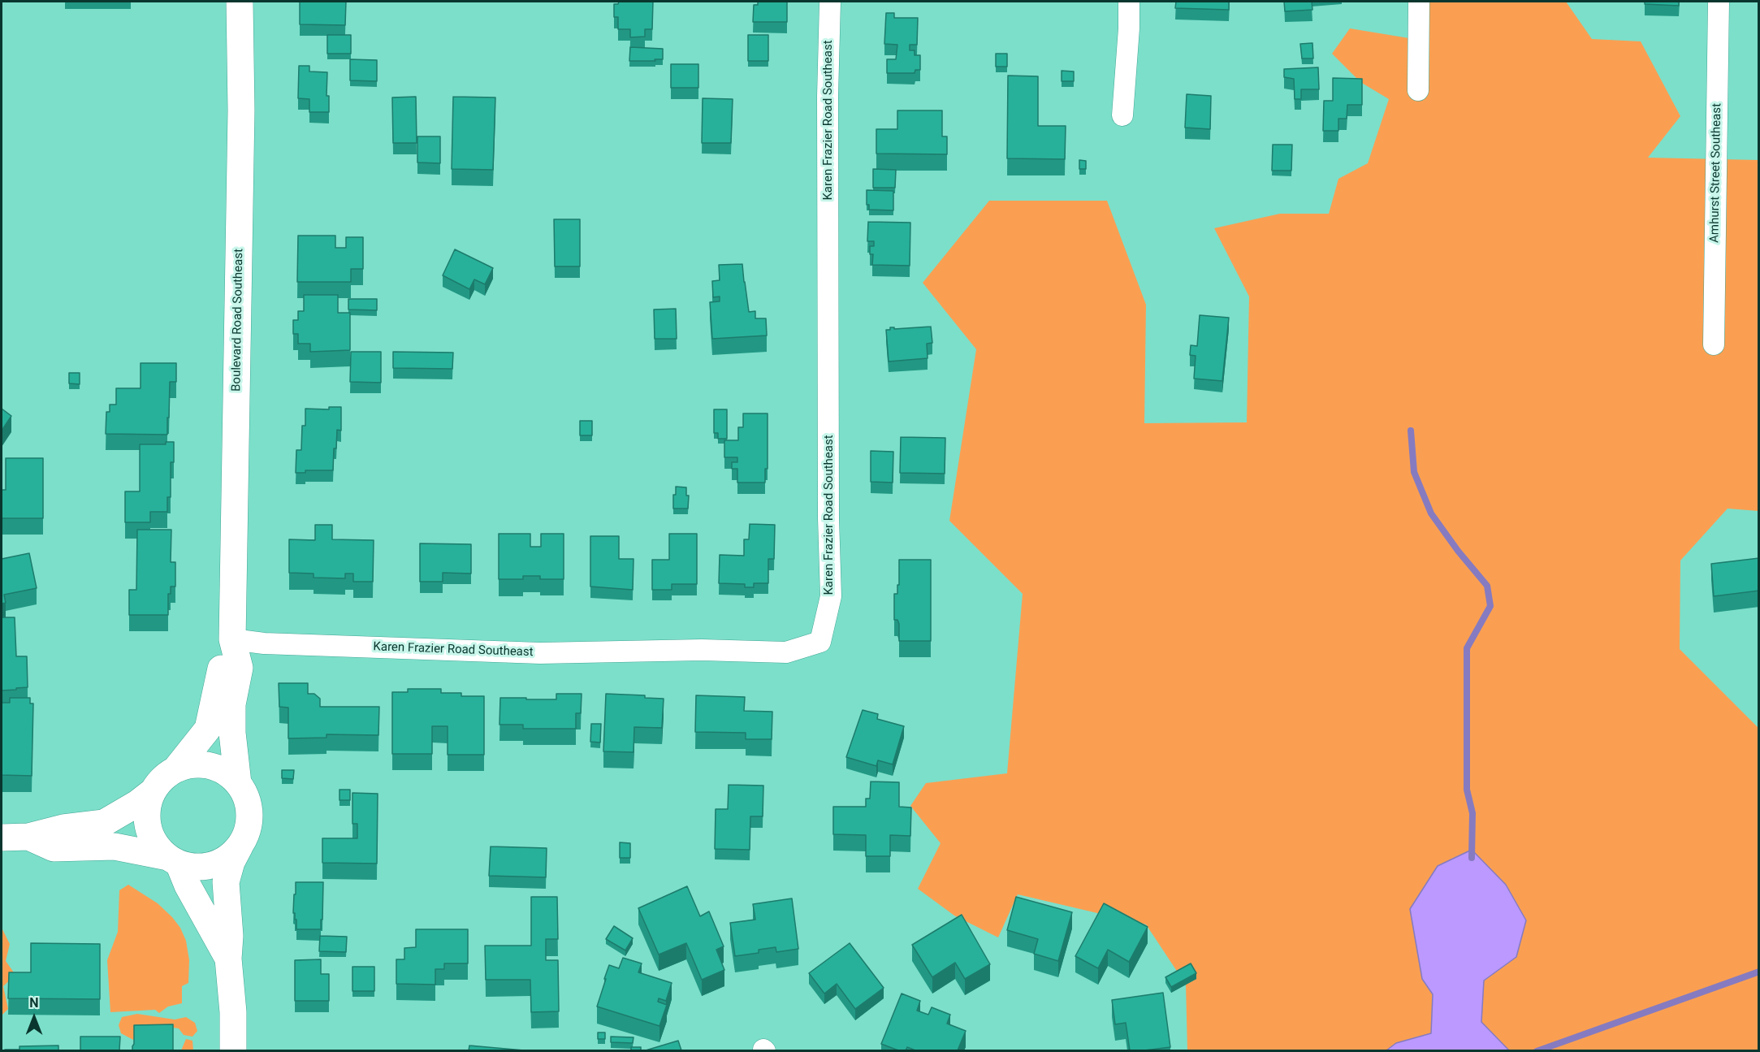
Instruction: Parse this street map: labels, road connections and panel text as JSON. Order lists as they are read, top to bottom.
{
  "streets": {
    "street": ["Karen Frazier Road Southeast", "Amhurst Street Southeast", "Boulevard Road Southeast"]
  },
  "crossings": [
    ["Karen Frazier Road Southeast", "Boulevard Road Southeast"]
  ],
  "north": "top"
}
